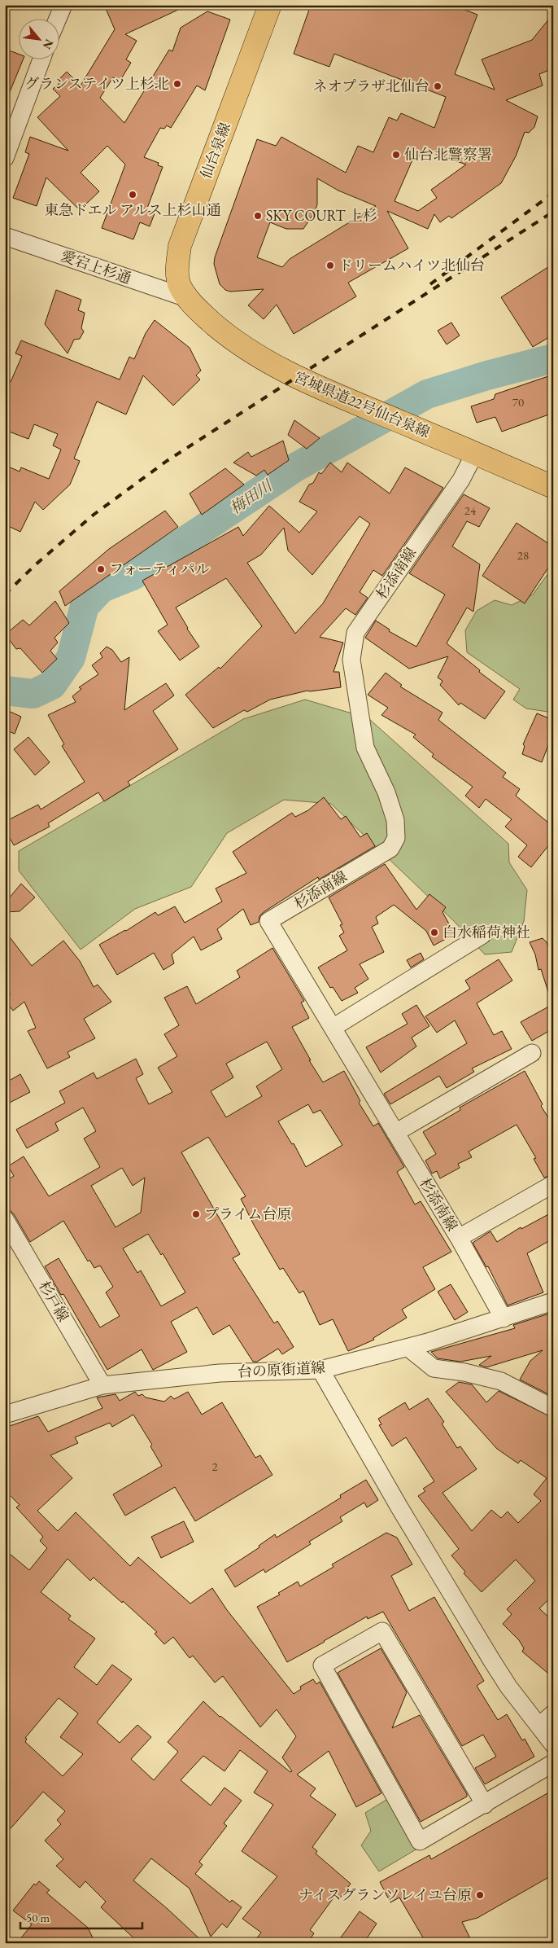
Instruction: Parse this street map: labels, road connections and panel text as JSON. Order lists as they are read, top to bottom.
{
  "streets": {
    "main road": ["仙台泉線", "宮城県道22号仙台泉線"],
    "street": [
      "愛宕上杉通",
      "杉添南線",
      "杉戸線",
      "台の原街道線"
    ]
  },
  "crossings": [
    ["仙台泉線", "愛宕上杉通"],
    ["仙台泉線", "宮城県道22号仙台泉線"],
    ["愛宕上杉通", "宮城県道22号仙台泉線"],
    ["宮城県道22号仙台泉線", "杉添南線"],
    ["杉添南線", "台の原街道線"],
    ["杉戸線", "台の原街道線"]
  ],
  "water": ["梅田川"],
  "places": [
    "グランステイツ上杉北",
    "ネオプラザ北仙台",
    "仙台北警察署",
    "東急ドエル アルス上杉山通",
    "SKY COURT 上杉",
    "ドリームハイツ北仙台",
    "フォーティパル",
    "白水稲荷神社",
    "プライム台原",
    "ナイスグランソレイユ台原"
  ],
  "house_numbers": [
    "70",
    "24",
    "28",
    "2"
  ],
  "scale_bar": "50 m",
  "north": "bottom right"
}
